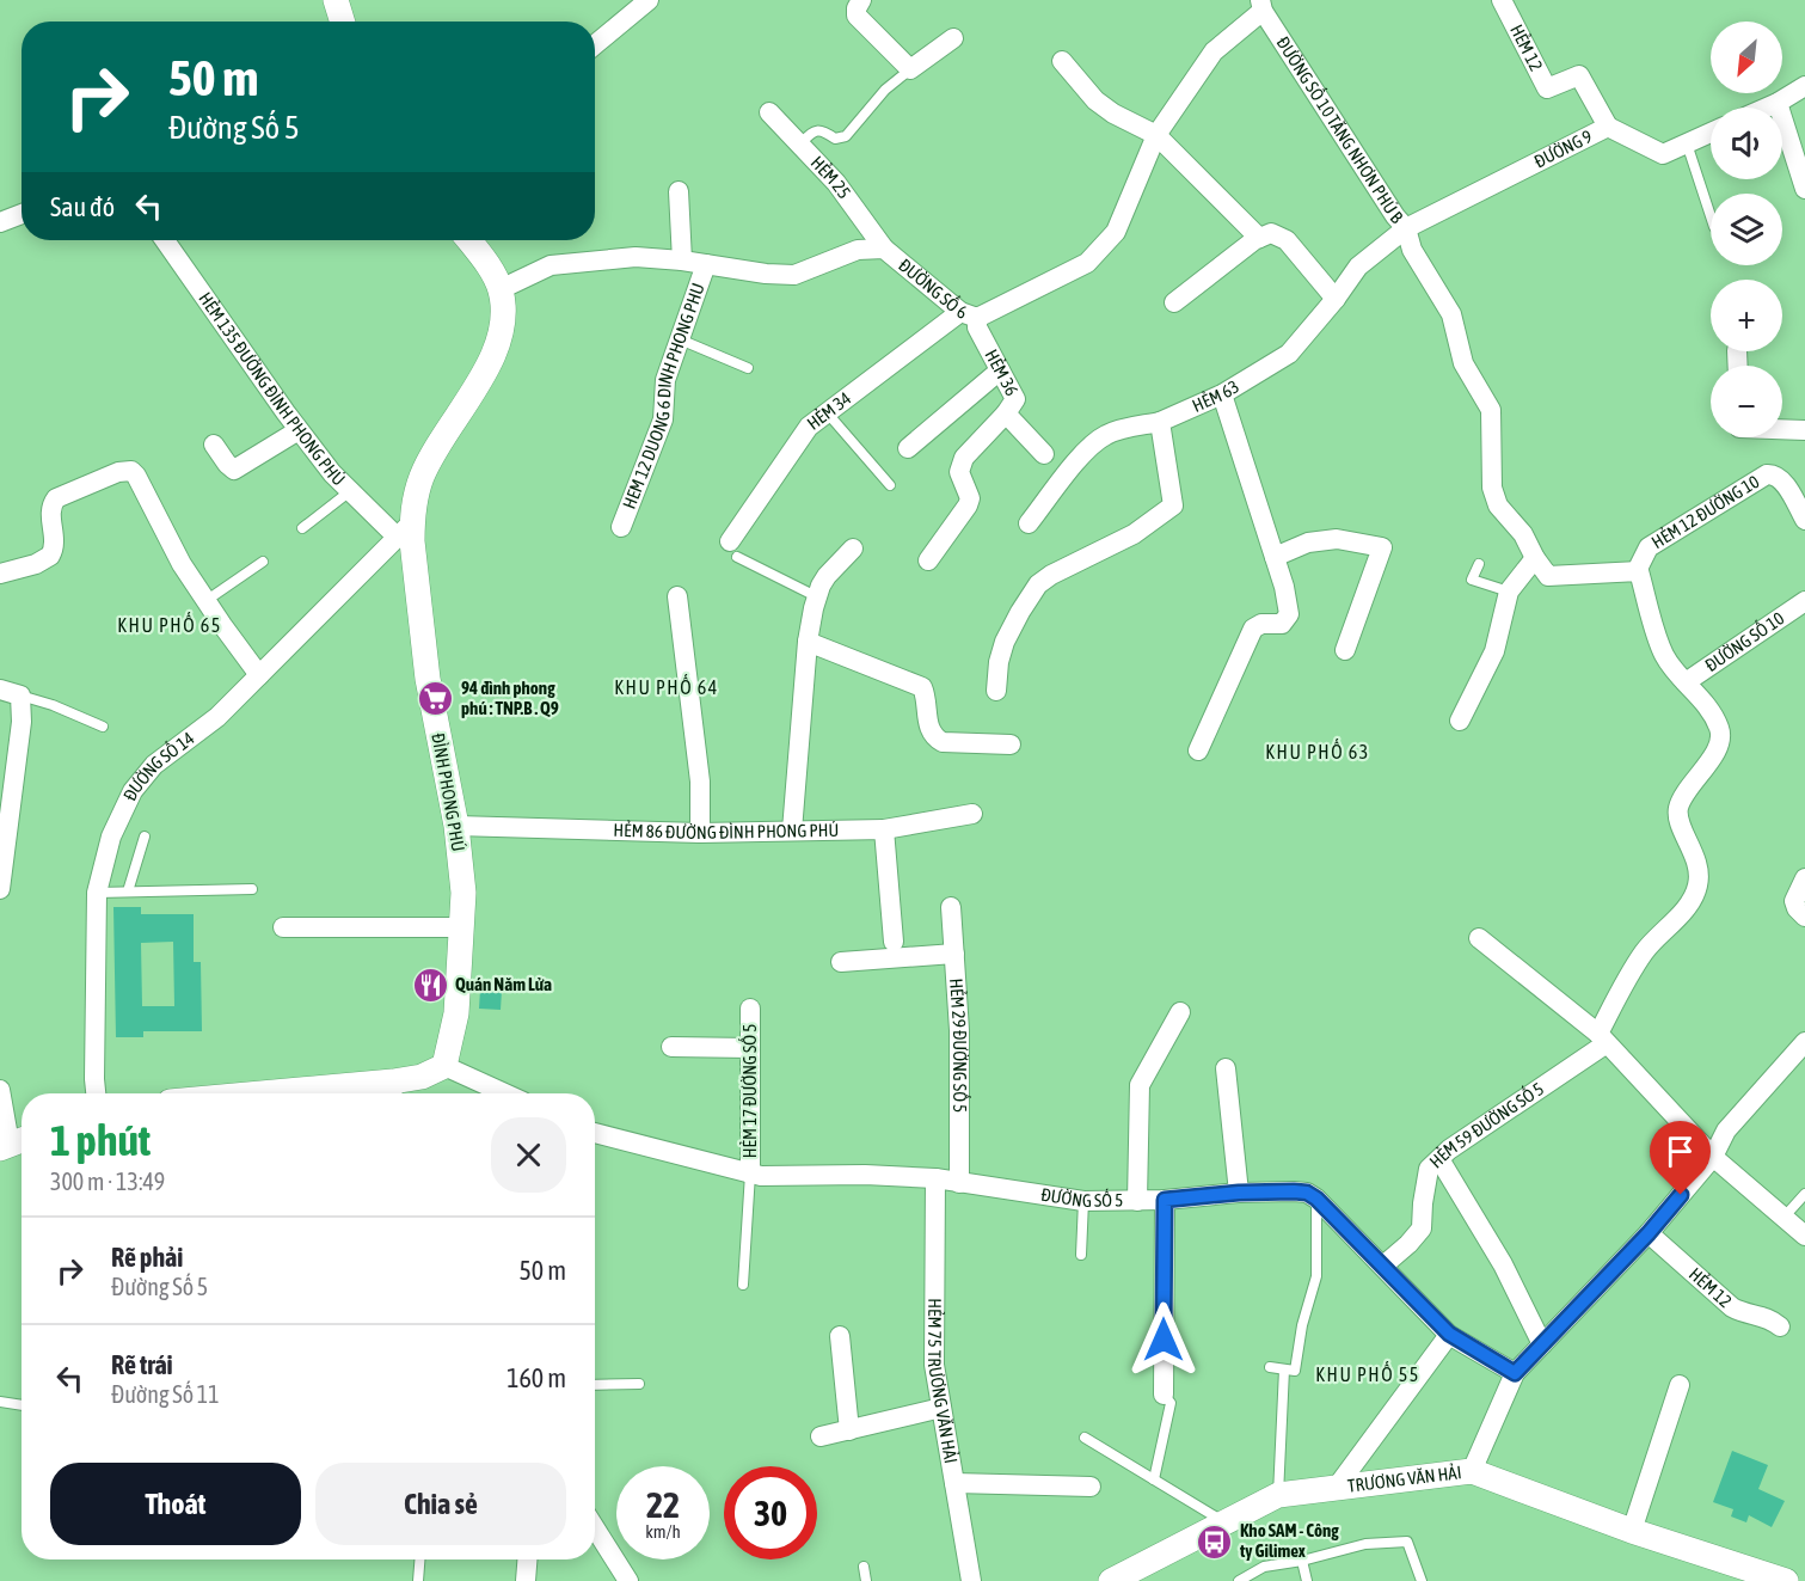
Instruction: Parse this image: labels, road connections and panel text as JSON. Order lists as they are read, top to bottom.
{
  "streets": {
    "street": [
      "HẺM 12",
      "ĐƯỜNG SỐ 10 TĂNG NHƠN PHÚ B",
      "ĐƯỜNG 9",
      "HẺM 25",
      "ĐƯỜNG SỐ 6",
      "HẺM 36",
      "HẺM 135 ĐƯỜNG ĐÌNH PHONG PHÚ",
      "HEM 12 DUONG 6 DINH PHONG PHU",
      "HẺM 63",
      "HẺM 34",
      "HẺM 12 ĐƯỜNG 10",
      "ĐƯỜNG SỐ 10",
      "ĐƯỜNG SỐ 14",
      "ĐÌNH PHONG PHÚ",
      "HẺM 86 ĐƯỜNG ĐÌNH PHONG PHÚ",
      "HẺM 29 ĐƯỜNG SỐ 5",
      "HẺM 17 ĐƯỜNG SỐ 5",
      "HẺM 59 ĐƯỜNG SỐ 5",
      "ĐƯỜNG SỐ 5",
      "HẺM 75 TRƯƠNG VĂN HẢI",
      "TRƯƠNG VĂN HẢI"
    ]
  },
  "crossings": [
    ["HẺM 12", "ĐƯỜNG 9"],
    ["ĐƯỜNG SỐ 10 TĂNG NHƠN PHÚ B", "ĐƯỜNG 9"],
    ["ĐƯỜNG SỐ 10 TĂNG NHƠN PHÚ B", "ĐƯỜNG SỐ 6"],
    ["ĐƯỜNG SỐ 10 TĂNG NHƠN PHÚ B", "HẺM 63"],
    ["ĐƯỜNG SỐ 10 TĂNG NHƠN PHÚ B", "HẺM 12 ĐƯỜNG 10"],
    ["ĐƯỜNG 9", "HẺM 63"],
    ["HẺM 25", "ĐƯỜNG SỐ 6"],
    ["ĐƯỜNG SỐ 6", "HẺM 36"],
    ["ĐƯỜNG SỐ 6", "HEM 12 DUONG 6 DINH PHONG PHU"],
    ["ĐƯỜNG SỐ 6", "HẺM 34"],
    ["ĐƯỜNG SỐ 6", "ĐÌNH PHONG PHÚ"],
    ["HẺM 36", "HẺM 34"],
    ["HẺM 135 ĐƯỜNG ĐÌNH PHONG PHÚ", "ĐƯỜNG SỐ 14"],
    ["HẺM 135 ĐƯỜNG ĐÌNH PHONG PHÚ", "ĐÌNH PHONG PHÚ"],
    ["ĐƯỜNG SỐ 14", "ĐÌNH PHONG PHÚ"],
    ["ĐÌNH PHONG PHÚ", "HẺM 86 ĐƯỜNG ĐÌNH PHONG PHÚ"],
    ["HẺM 29 ĐƯỜNG SỐ 5", "ĐƯỜNG SỐ 5"],
    ["HẺM 17 ĐƯỜNG SỐ 5", "ĐƯỜNG SỐ 5"],
    ["ĐƯỜNG SỐ 5", "HẺM 75 TRƯƠNG VĂN HẢI"]
  ],
  "districts": [
    "KHU PHỐ 65",
    "KHU PHỐ 64",
    "KHU PHỐ 63",
    "KHU PHỐ 55"
  ],
  "places": {
    "supermarket": ["94 đình phong phú : TNP.B . Q9"],
    "restaurant": ["Quán Năm Lửa"],
    "bus stop": ["Kho SAM - Công ty Gilimex"]
  },
  "north": "bottom left",
  "page": {
    "map_buttons": ["+", "−"],
    "turn": ["50 m", "Đường Số 5"],
    "then": "Sau đó",
    "heading": ["1 phút", "300 m · 13:49"],
    "list": [
      {
        "name": "Rẽ phải",
        "note": "Đường Số 5",
        "value": "50 m"
      },
      {
        "name": "Rẽ trái",
        "note": "Đường Số 11",
        "value": "160 m"
      }
    ],
    "buttons": ["Thoát", "Chia sẻ"],
    "speed": "22 km/h",
    "limit": "30"
  }
}
